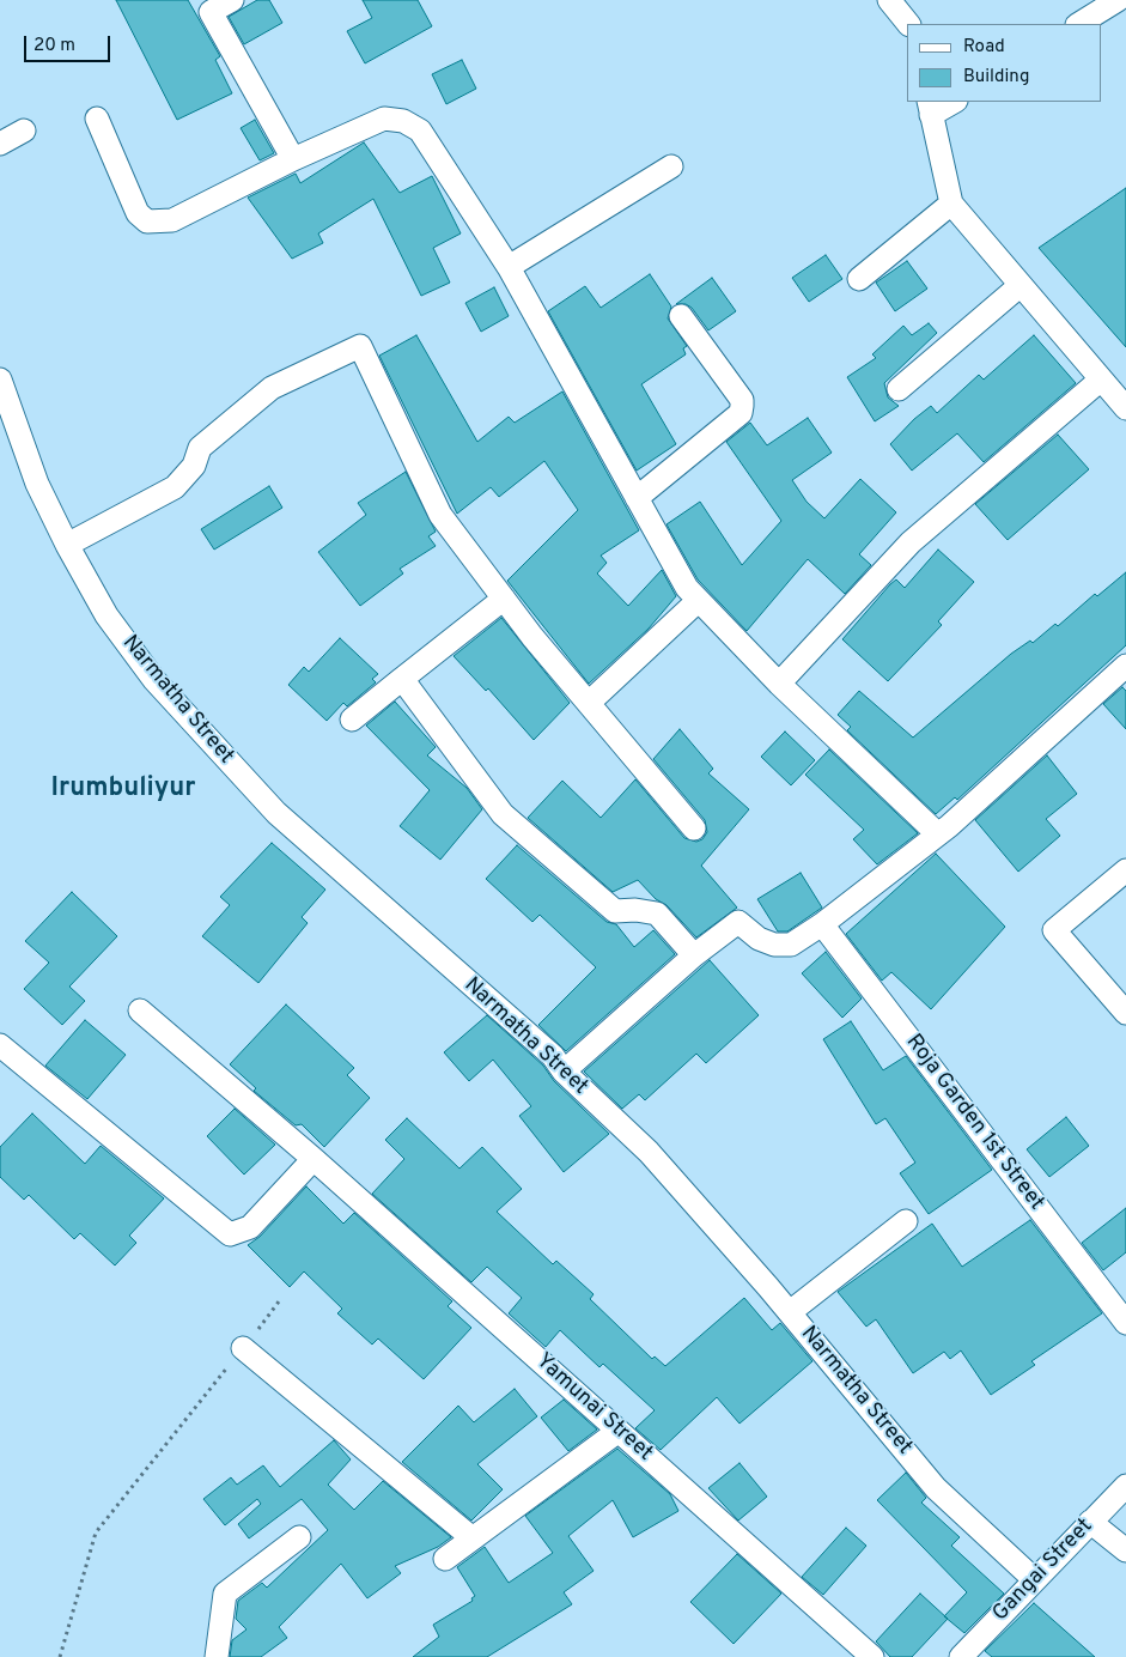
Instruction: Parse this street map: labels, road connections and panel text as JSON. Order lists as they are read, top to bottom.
{
  "streets": {
    "street": [
      "Narmatha Street",
      "Roja Garden 1st Street",
      "Yamunai Street",
      "Gangai Street"
    ]
  },
  "crossings": [
    ["Narmatha Street", "Gangai Street"]
  ],
  "districts": ["Irumbuliyur"],
  "legend": ["Road", "Building"],
  "scale_bar": "20 m"
}
